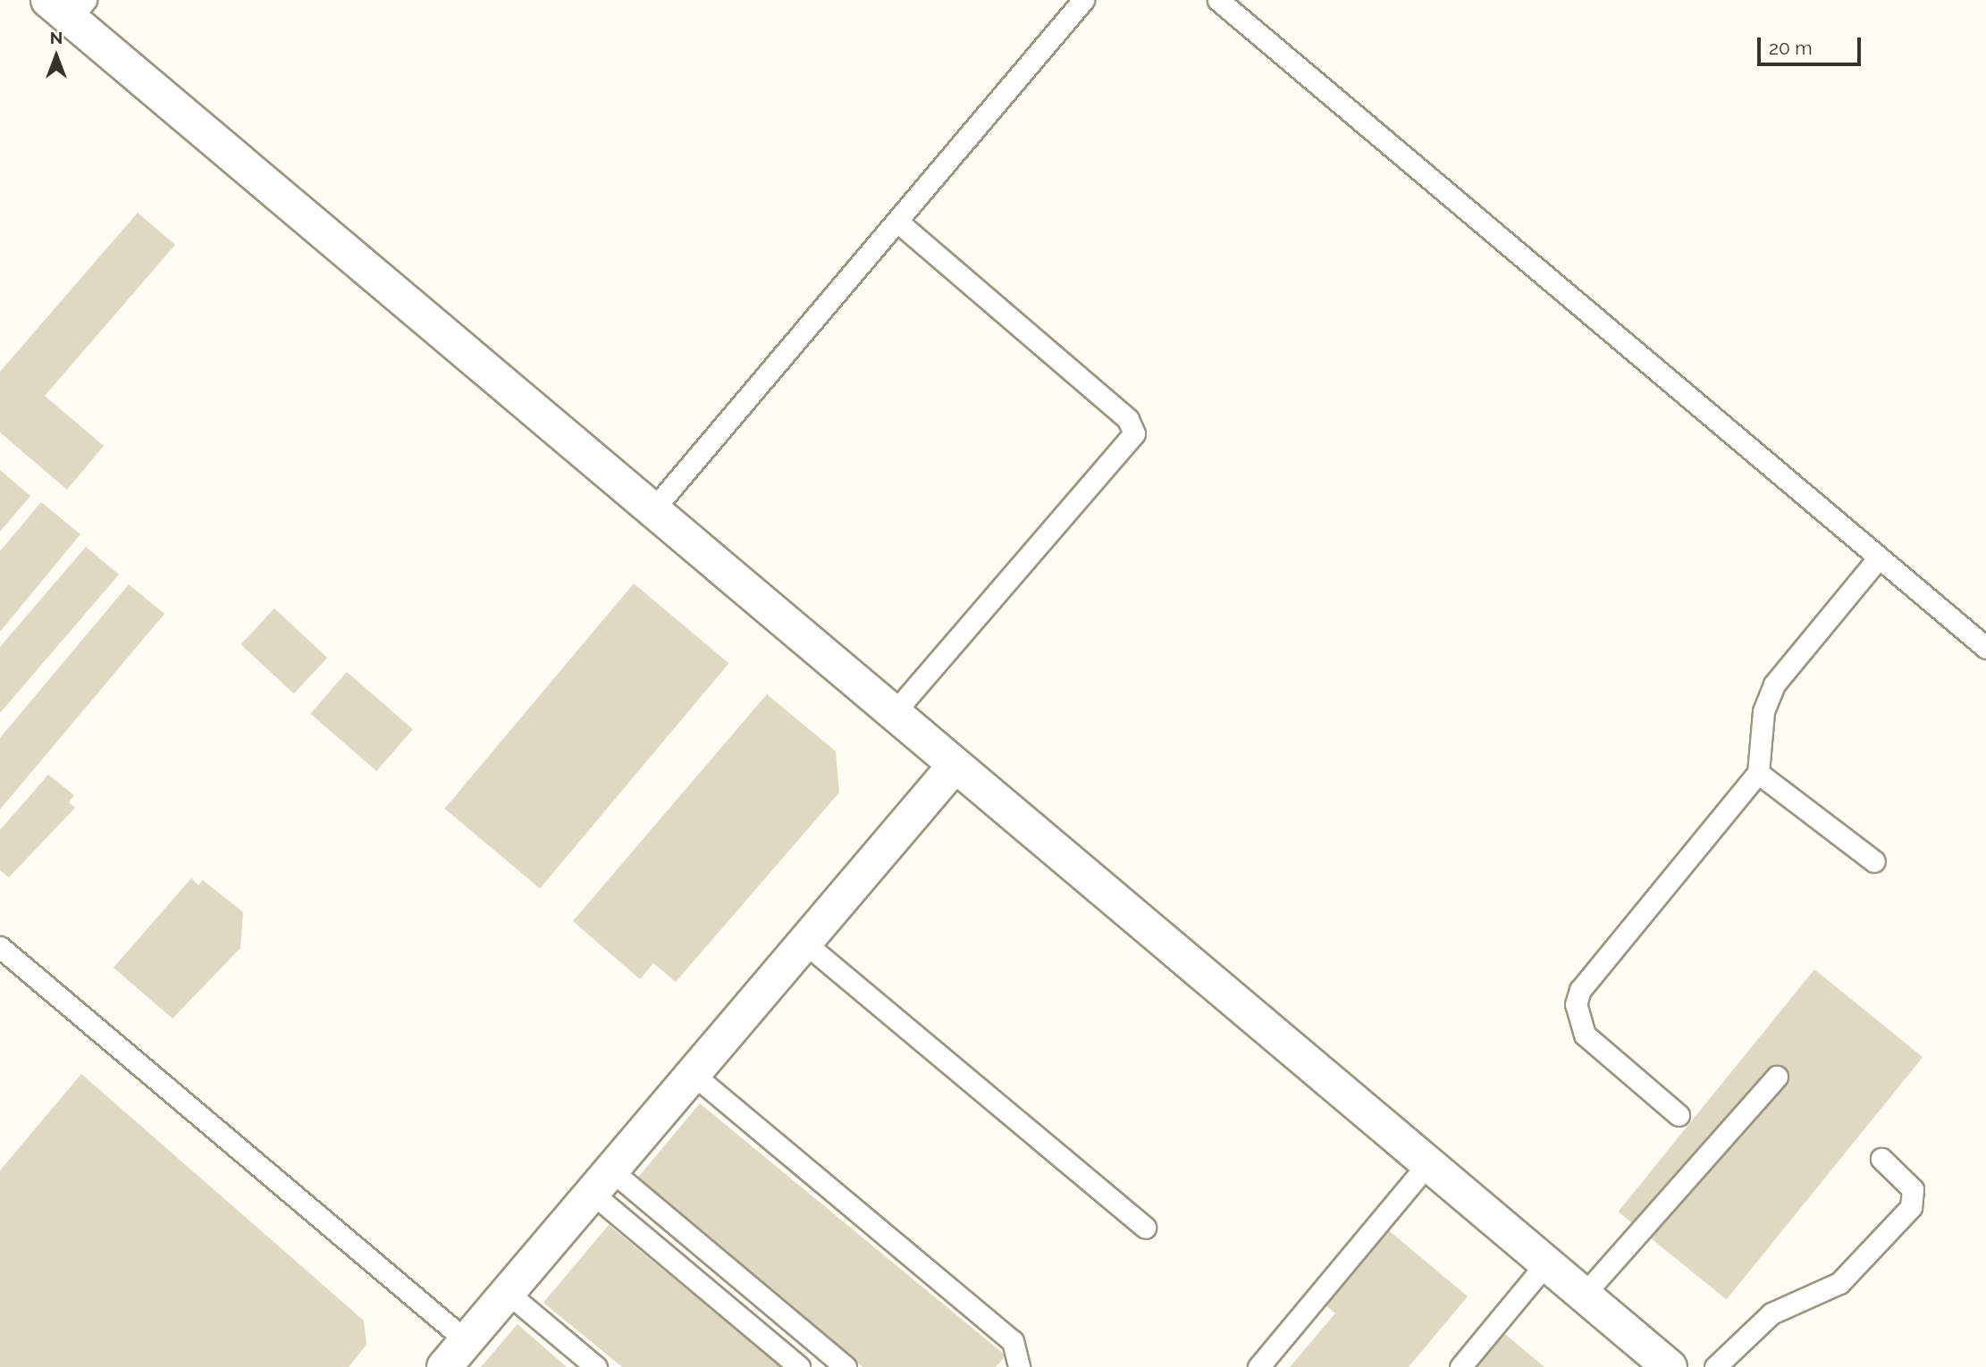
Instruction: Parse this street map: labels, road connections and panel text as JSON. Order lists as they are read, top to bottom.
{
  "scale_bar": "20 m",
  "north": "top"
}
